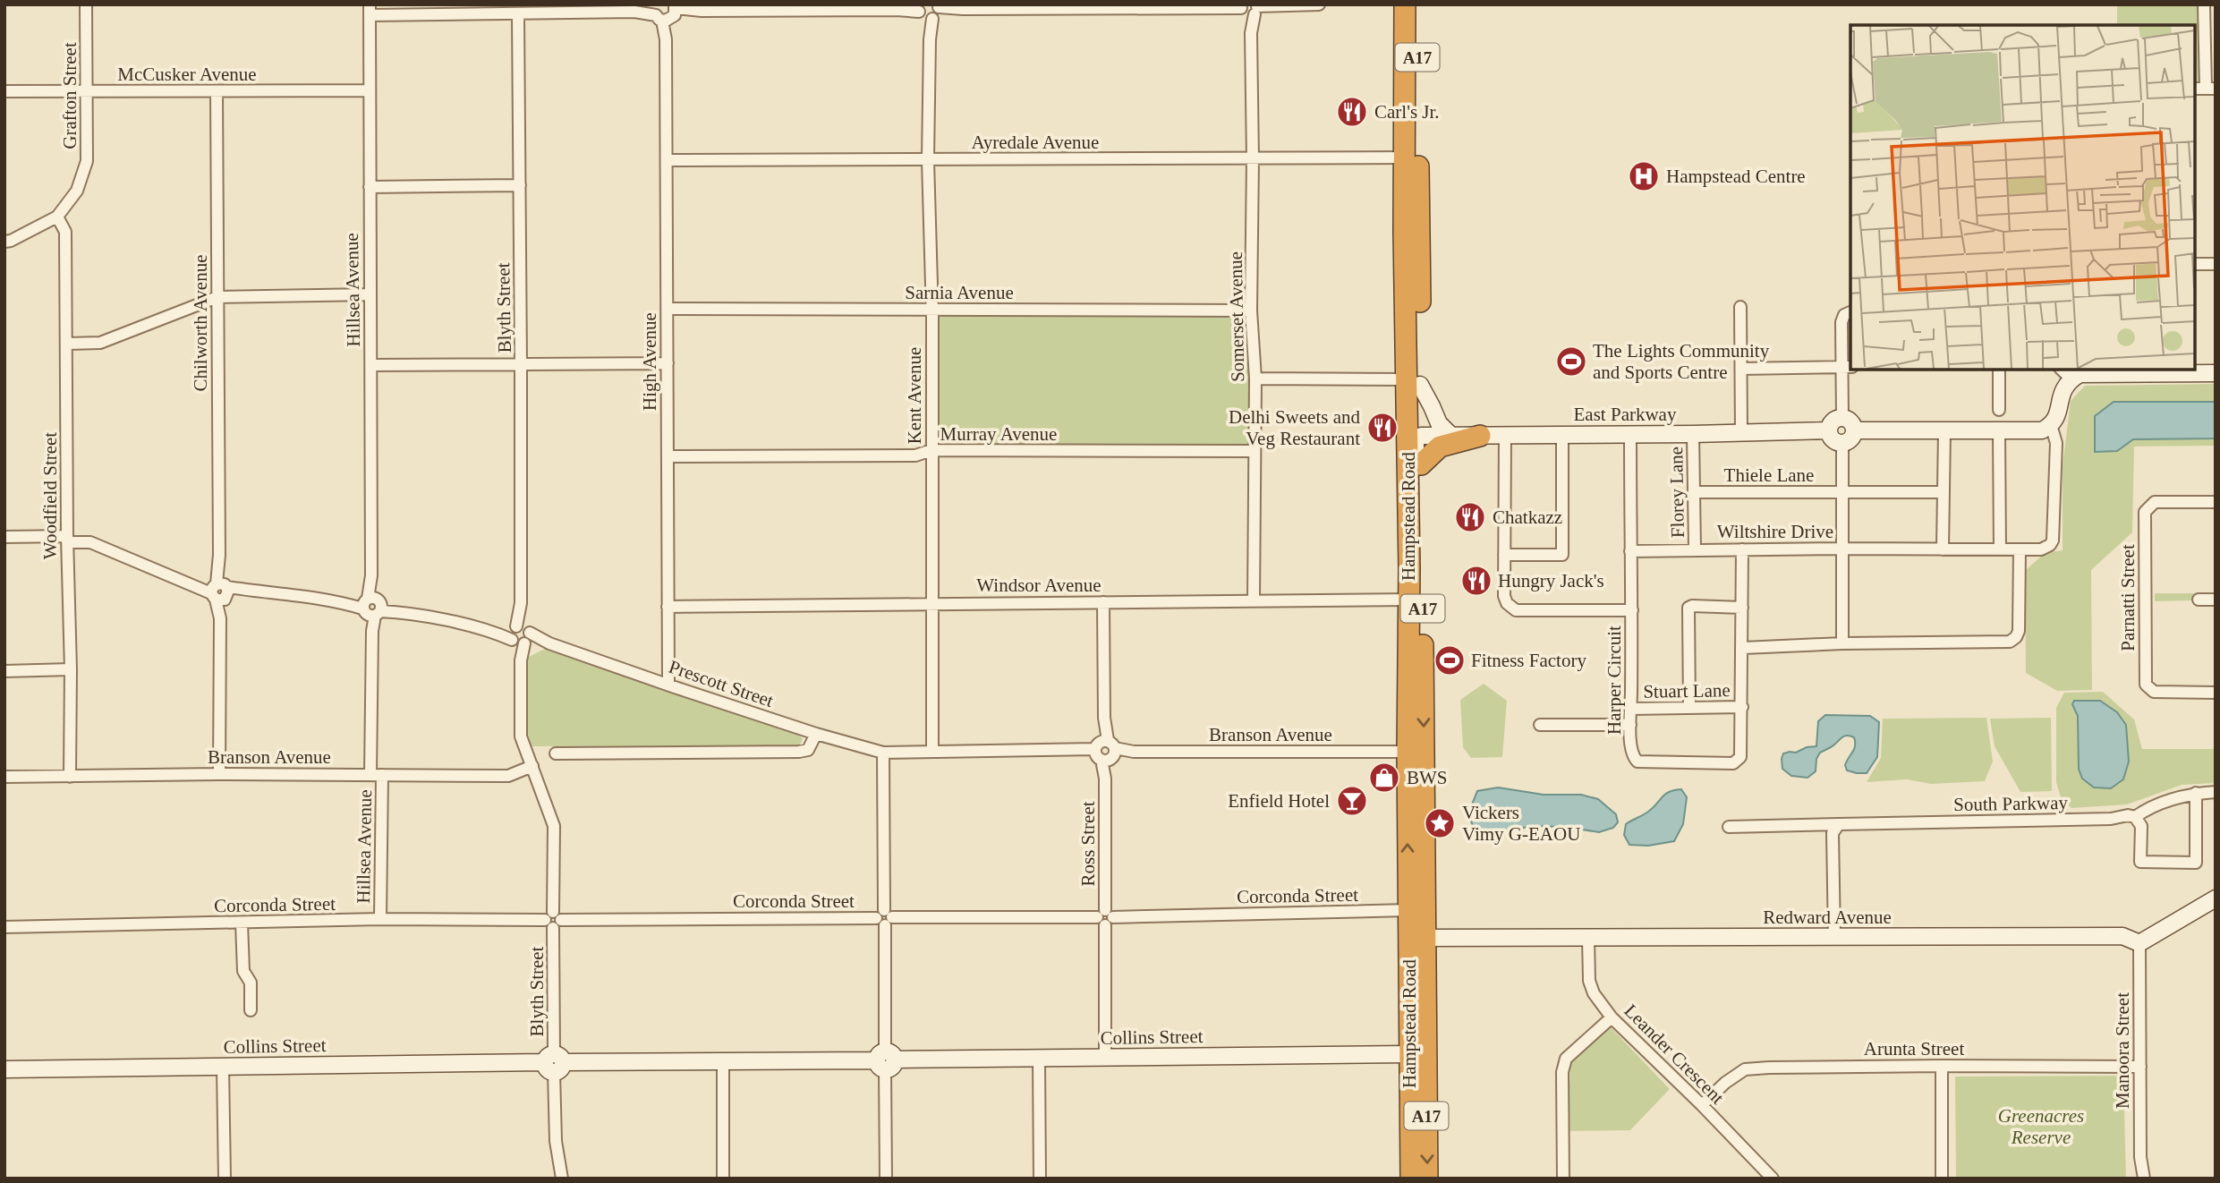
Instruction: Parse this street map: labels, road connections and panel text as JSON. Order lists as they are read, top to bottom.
{
  "streets": {
    "highway": ["A17", "Hampstead Road"],
    "street": [
      "McCusker Avenue",
      "Grafton Street",
      "Ayredale Avenue",
      "Hillsea Avenue",
      "Sarnia Avenue",
      "Blyth Street",
      "Somerset Avenue",
      "Chilworth Avenue",
      "High Avenue",
      "Kent Avenue",
      "East Parkway",
      "Murray Avenue",
      "Thiele Lane",
      "Florey Lane",
      "Woodfield Street",
      "Wiltshire Drive",
      "Windsor Avenue",
      "Parnatti Street",
      "Harper Circuit",
      "Prescott Street",
      "Stuart Lane",
      "Branson Avenue",
      "South Parkway",
      "Ross Street",
      "Corconda Street",
      "Redward Avenue",
      "Collins Street",
      "Arunta Street",
      "Manoora Street",
      "Leander Crescent"
    ]
  },
  "crossings": [
    ["McCusker Avenue", "Grafton Street"],
    ["McCusker Avenue", "Hillsea Avenue"],
    ["McCusker Avenue", "Chilworth Avenue"],
    ["Grafton Street", "Woodfield Street"],
    ["Ayredale Avenue", "Somerset Avenue"],
    ["Ayredale Avenue", "High Avenue"],
    ["Ayredale Avenue", "Kent Avenue"],
    ["Ayredale Avenue", "Hampstead Road"],
    ["Hillsea Avenue", "Prescott Street"],
    ["Hillsea Avenue", "Branson Avenue"],
    ["Hillsea Avenue", "Corconda Street"],
    ["Sarnia Avenue", "Somerset Avenue"],
    ["Sarnia Avenue", "High Avenue"],
    ["Sarnia Avenue", "Kent Avenue"],
    ["Blyth Street", "Prescott Street"],
    ["Blyth Street", "Branson Avenue"],
    ["Blyth Street", "Corconda Street"],
    ["Blyth Street", "Collins Street"],
    ["Somerset Avenue", "Murray Avenue"],
    ["Somerset Avenue", "Windsor Avenue"],
    ["Chilworth Avenue", "Prescott Street"],
    ["Chilworth Avenue", "Branson Avenue"],
    ["High Avenue", "Murray Avenue"],
    ["High Avenue", "Windsor Avenue"],
    ["High Avenue", "Prescott Street"],
    ["Kent Avenue", "Murray Avenue"],
    ["Kent Avenue", "Windsor Avenue"],
    ["Kent Avenue", "Branson Avenue"],
    ["East Parkway", "Florey Lane"],
    ["East Parkway", "Hampstead Road"],
    ["East Parkway", "Harper Circuit"],
    ["Thiele Lane", "Florey Lane"],
    ["Florey Lane", "Wiltshire Drive"],
    ["Woodfield Street", "Prescott Street"],
    ["Woodfield Street", "Branson Avenue"],
    ["Hampstead Road", "Windsor Avenue"],
    ["Hampstead Road", "Branson Avenue"],
    ["Hampstead Road", "Corconda Street"],
    ["Hampstead Road", "Redward Avenue"],
    ["Hampstead Road", "Collins Street"],
    ["Wiltshire Drive", "Harper Circuit"],
    ["Windsor Avenue", "Ross Street"],
    ["Harper Circuit", "Stuart Lane"],
    ["Prescott Street", "Branson Avenue"],
    ["Branson Avenue", "Ross Street"],
    ["Ross Street", "Corconda Street"],
    ["Ross Street", "Collins Street"],
    ["Redward Avenue", "Manoora Street"],
    ["Redward Avenue", "Leander Crescent"],
    ["Arunta Street", "Manoora Street"],
    ["Arunta Street", "Leander Crescent"]
  ],
  "parks": ["Greenacres Reserve"],
  "places": {
    "restaurant": [
      "Carl's Jr.",
      "Delhi Sweets and Veg Restaurant",
      "Chatkazz",
      "Hungry Jack's"
    ],
    "hospital": ["Hampstead Centre"],
    "sports": ["The Lights Community and Sports Centre", "Fitness Factory"],
    "shop": ["BWS"],
    "bar": ["Enfield Hotel"],
    "place": ["Vickers Vimy G-EAOU"]
  }
}
